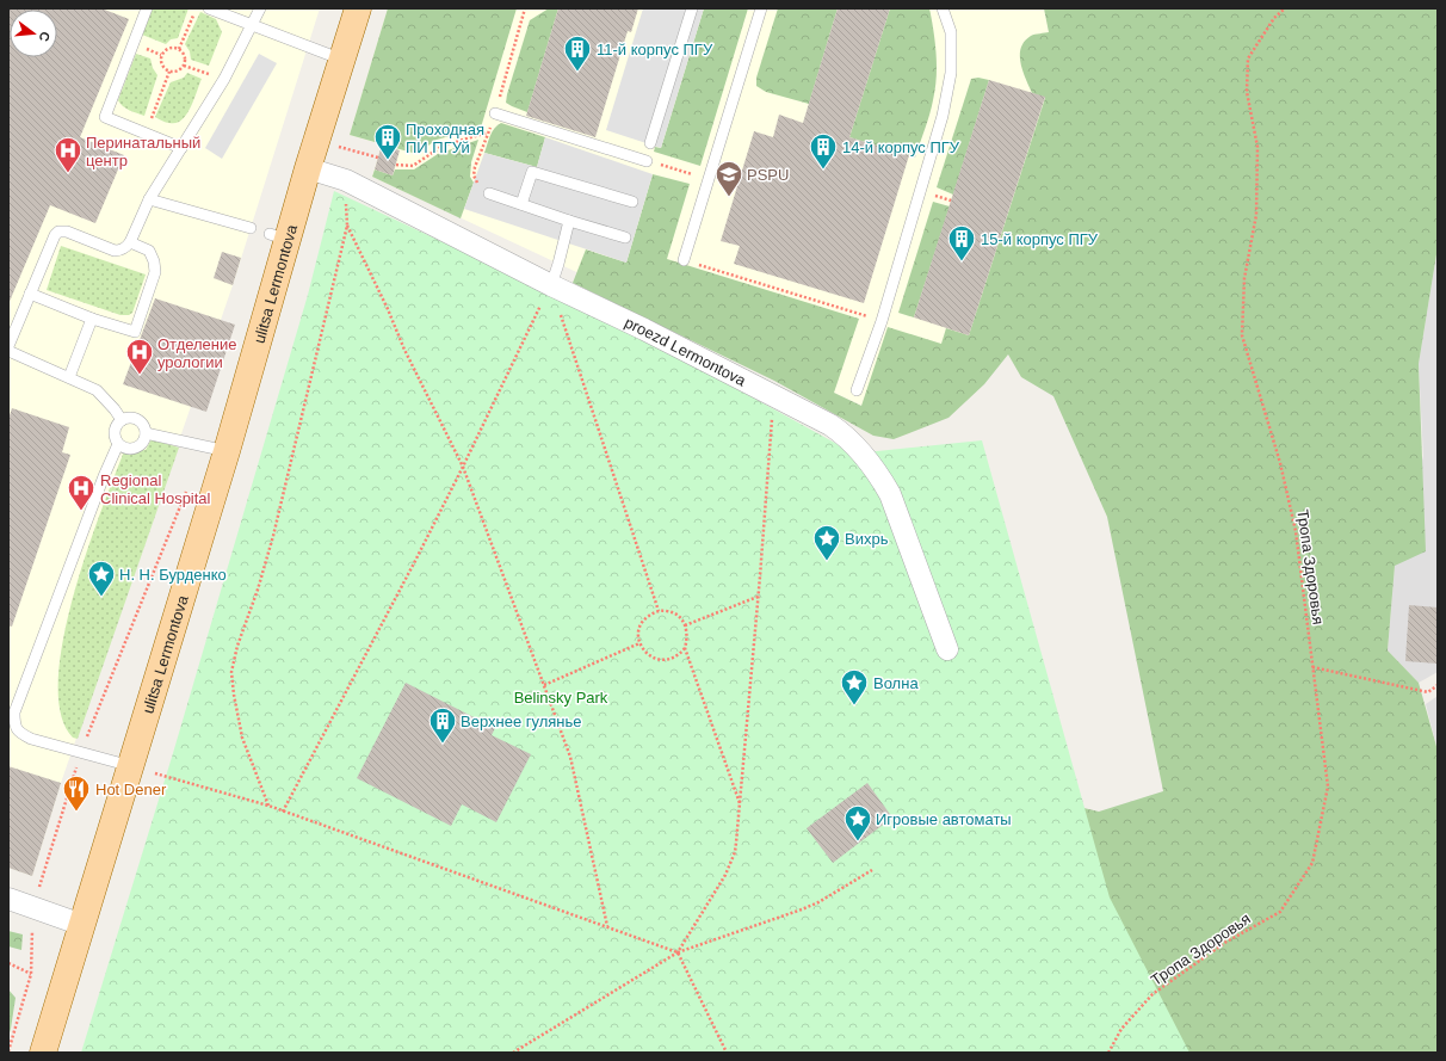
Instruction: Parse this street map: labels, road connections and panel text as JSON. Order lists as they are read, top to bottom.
{
  "streets": {
    "main road": ["ulitsa Lermontova"],
    "street": ["proezd Lermontova"],
    "path": ["Тропа Здоровья"]
  },
  "crossings": [
    ["ulitsa Lermontova", "proezd Lermontova"]
  ],
  "parks": ["Belinsky Park"],
  "places": {
    "building": [
      "11-й корпус ПГУ",
      "Проходная ПИ ПГУй",
      "14-й корпус ПГУ",
      "15-й корпус ПГУ",
      "Верхнее гулянье"
    ],
    "hospital": ["Перинатальный центр", "Отделение урологии", "Regional Clinical Hospital"],
    "school or university": ["PSPU"],
    "place": [
      "Вихрь",
      "Н. Н. Бурденко",
      "Волна",
      "Игровые автоматы"
    ],
    "restaurant": ["Hot Dener"]
  },
  "north": "right"
}
